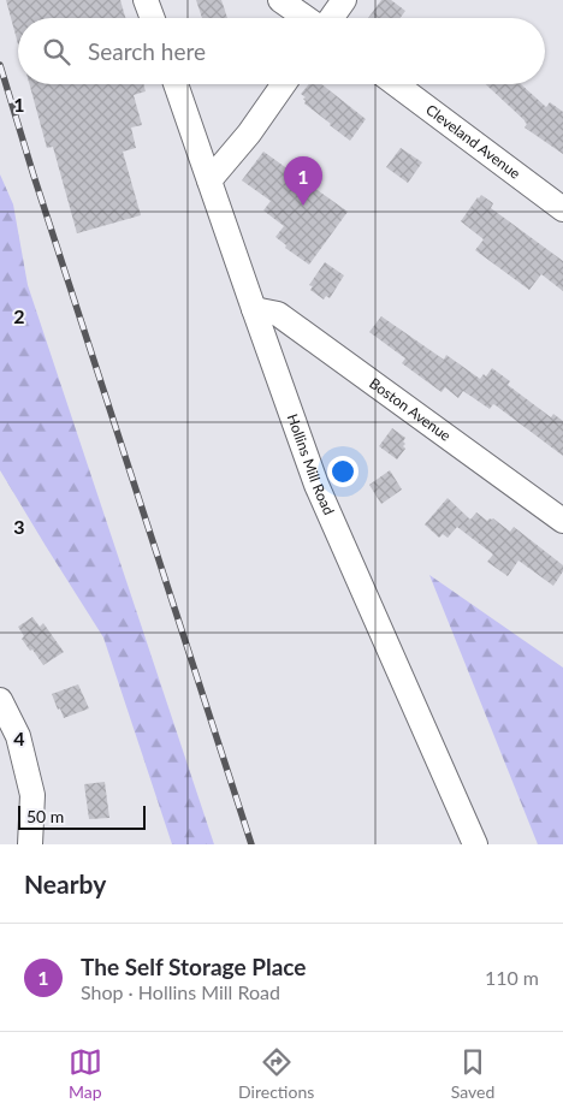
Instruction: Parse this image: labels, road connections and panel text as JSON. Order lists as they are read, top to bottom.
{
  "streets": {
    "street": ["Cleveland Avenue", "Boston Avenue", "Hollins Mill Road"]
  },
  "crossings": [
    ["Boston Avenue", "Hollins Mill Road"]
  ],
  "scale_bar": "50 m",
  "page": {
    "search": "Search here",
    "pins": "1",
    "scale": "50 m",
    "heading": "Nearby",
    "list": [
      {
        "mark": "1",
        "name": "The Self Storage Place",
        "note": "Shop · Hollins Mill Road",
        "value": "110 m"
      }
    ],
    "nav": ["Map", "Directions", "Saved"]
  },
  "grid": {
    "rows": [
      "1",
      "2",
      "3",
      "4"
    ]
  }
}
